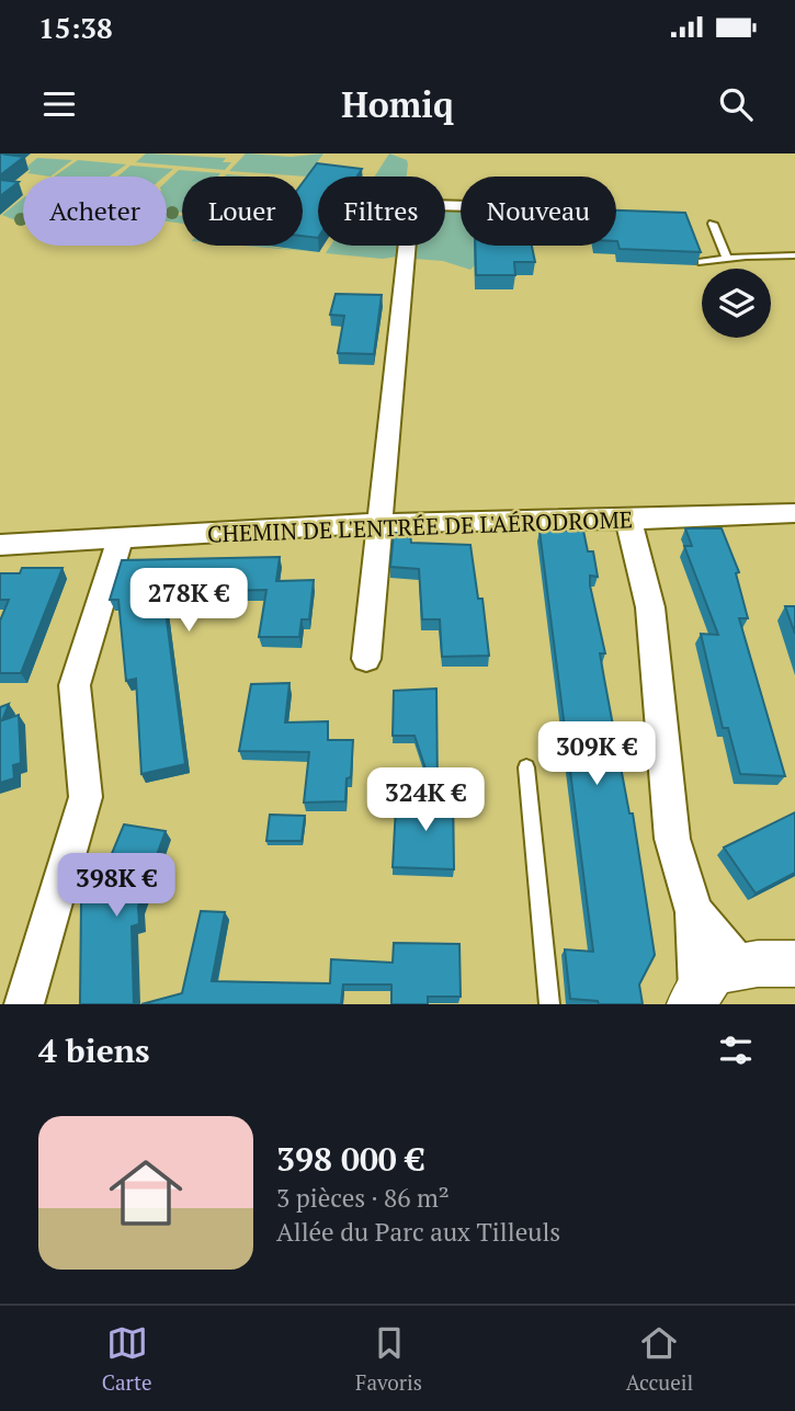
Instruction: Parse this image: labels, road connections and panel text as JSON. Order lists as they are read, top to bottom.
{
  "streets": {
    "street": ["CHEMIN DE L'ENTRÉE DE L'AÉRODROME"]
  },
  "page": {
    "status": "15:38",
    "header": "Homiq",
    "chip": [
      "Acheter",
      "Louer",
      "Filtres",
      "Nouveau"
    ],
    "price": [
      "278K €",
      "309K €",
      "324K €",
      "398K €"
    ],
    "heading": "4 biens",
    "list": [
      {
        "name": "398 000 €",
        "note": "3 pièces · 86 m² · Allée du Parc aux Tilleuls"
      }
    ],
    "tabs": ["Carte", "Favoris", "Accueil"]
  }
}
